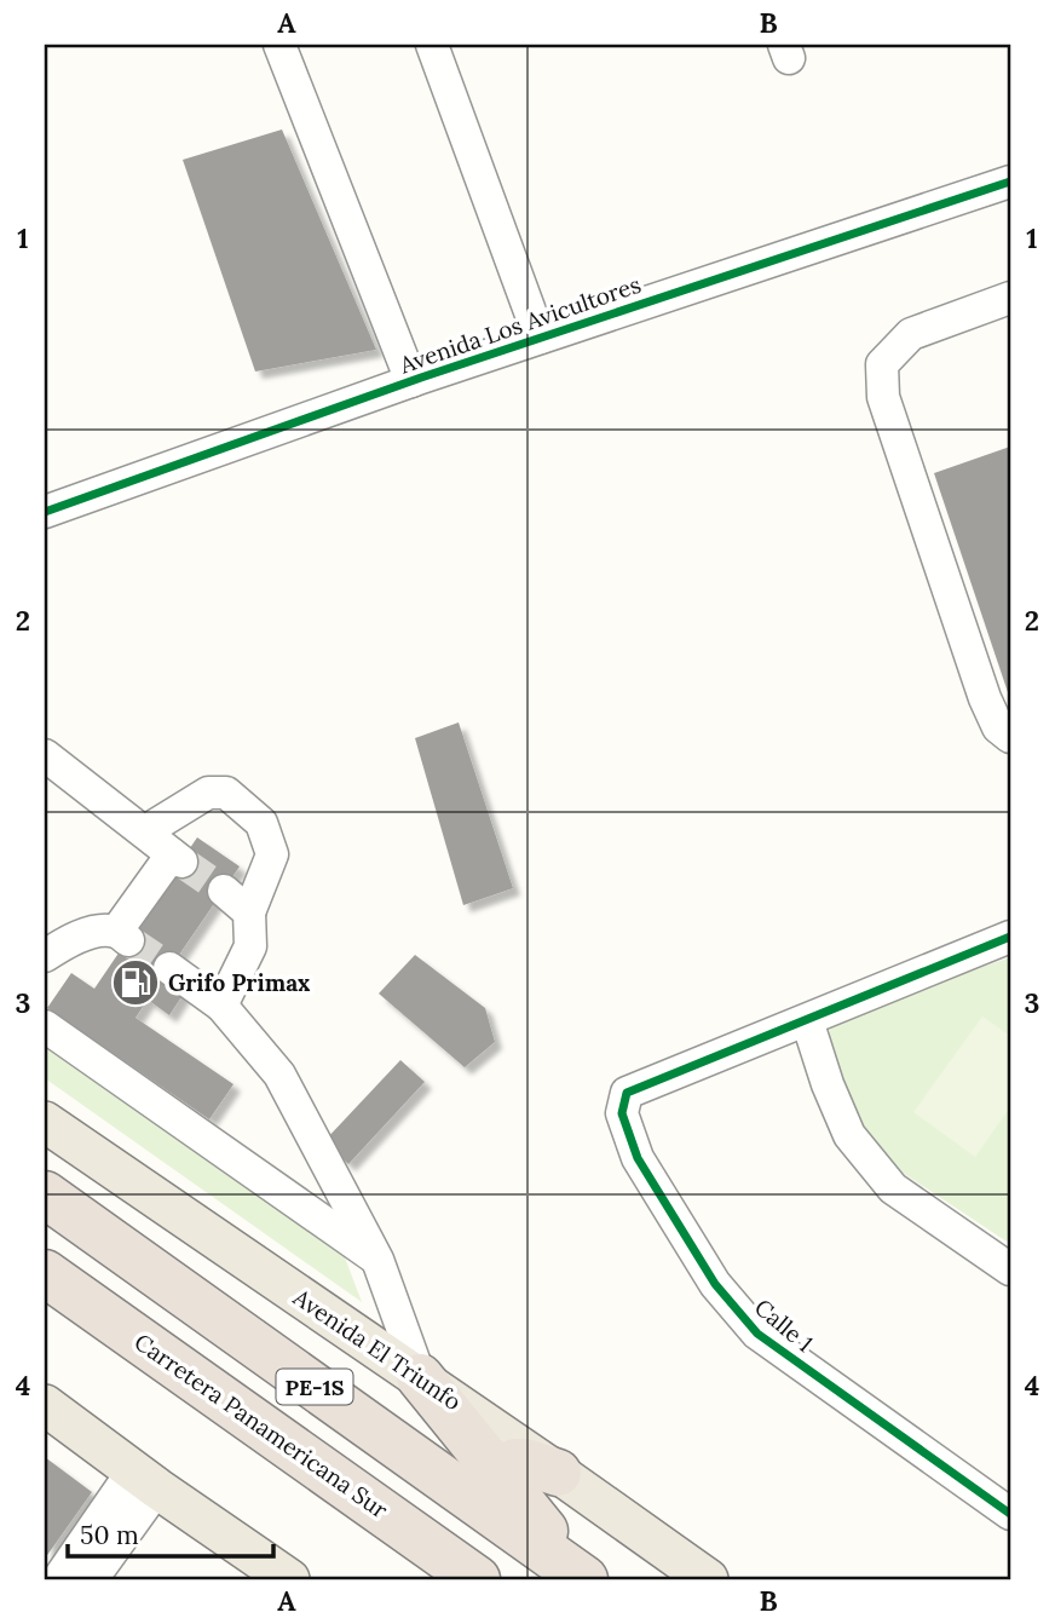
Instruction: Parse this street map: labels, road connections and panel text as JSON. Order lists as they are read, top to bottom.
{
  "streets": {
    "highway": ["PE-1S", "Carretera Panamericana Sur"],
    "main road": ["Avenida El Triunfo"],
    "street": ["Avenida Los Avicultores", "Calle 1"]
  },
  "places": {
    "fuel station": ["Grifo Primax"]
  },
  "scale_bar": "50 m",
  "grid": {
    "columns": ["A", "B"],
    "rows": [
      "1",
      "2",
      "3",
      "4"
    ]
  }
}
